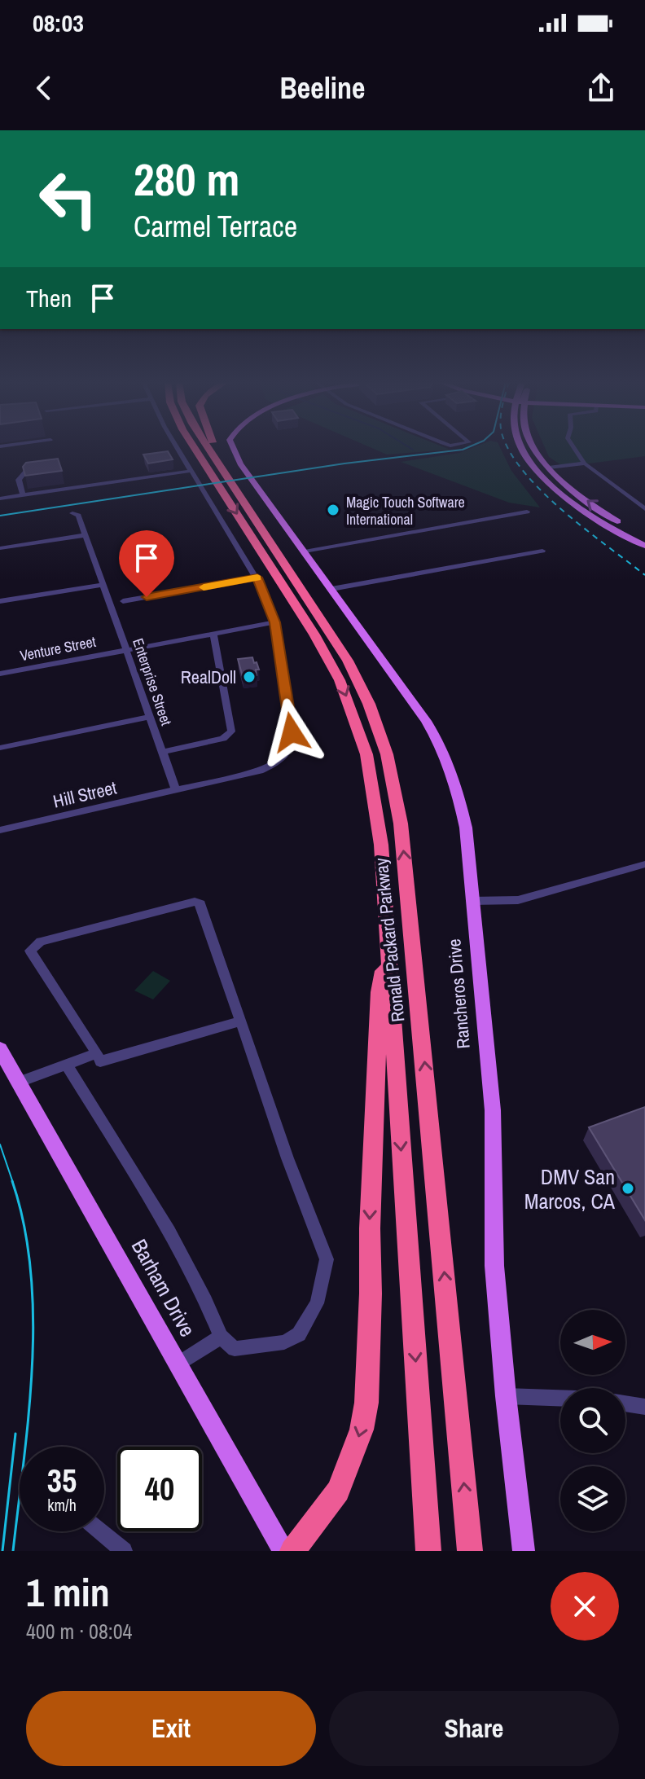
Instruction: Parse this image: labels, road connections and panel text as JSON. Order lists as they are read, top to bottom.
{
  "streets": {
    "highway": ["Ronald Packard Parkway"],
    "main road": ["Rancheros Drive", "Barham Drive"],
    "street": ["Venture Street", "Enterprise Street", "Hill Street"]
  },
  "crossings": [
    ["Venture Street", "Enterprise Street"],
    ["Venture Street", "Hill Street"],
    ["Enterprise Street", "Hill Street"]
  ],
  "places": ["Magic Touch Software International", "RealDoll", "DMV San Marcos, CA"],
  "north": "right",
  "page": {
    "status": "08:03",
    "header": "Beeline",
    "turn": ["280 m", "Carmel Terrace"],
    "then": "Then",
    "speed": "35 km/h",
    "limit": "40",
    "heading": ["1 min", "400 m · 08:04"],
    "buttons": ["Exit", "Share"]
  }
}
